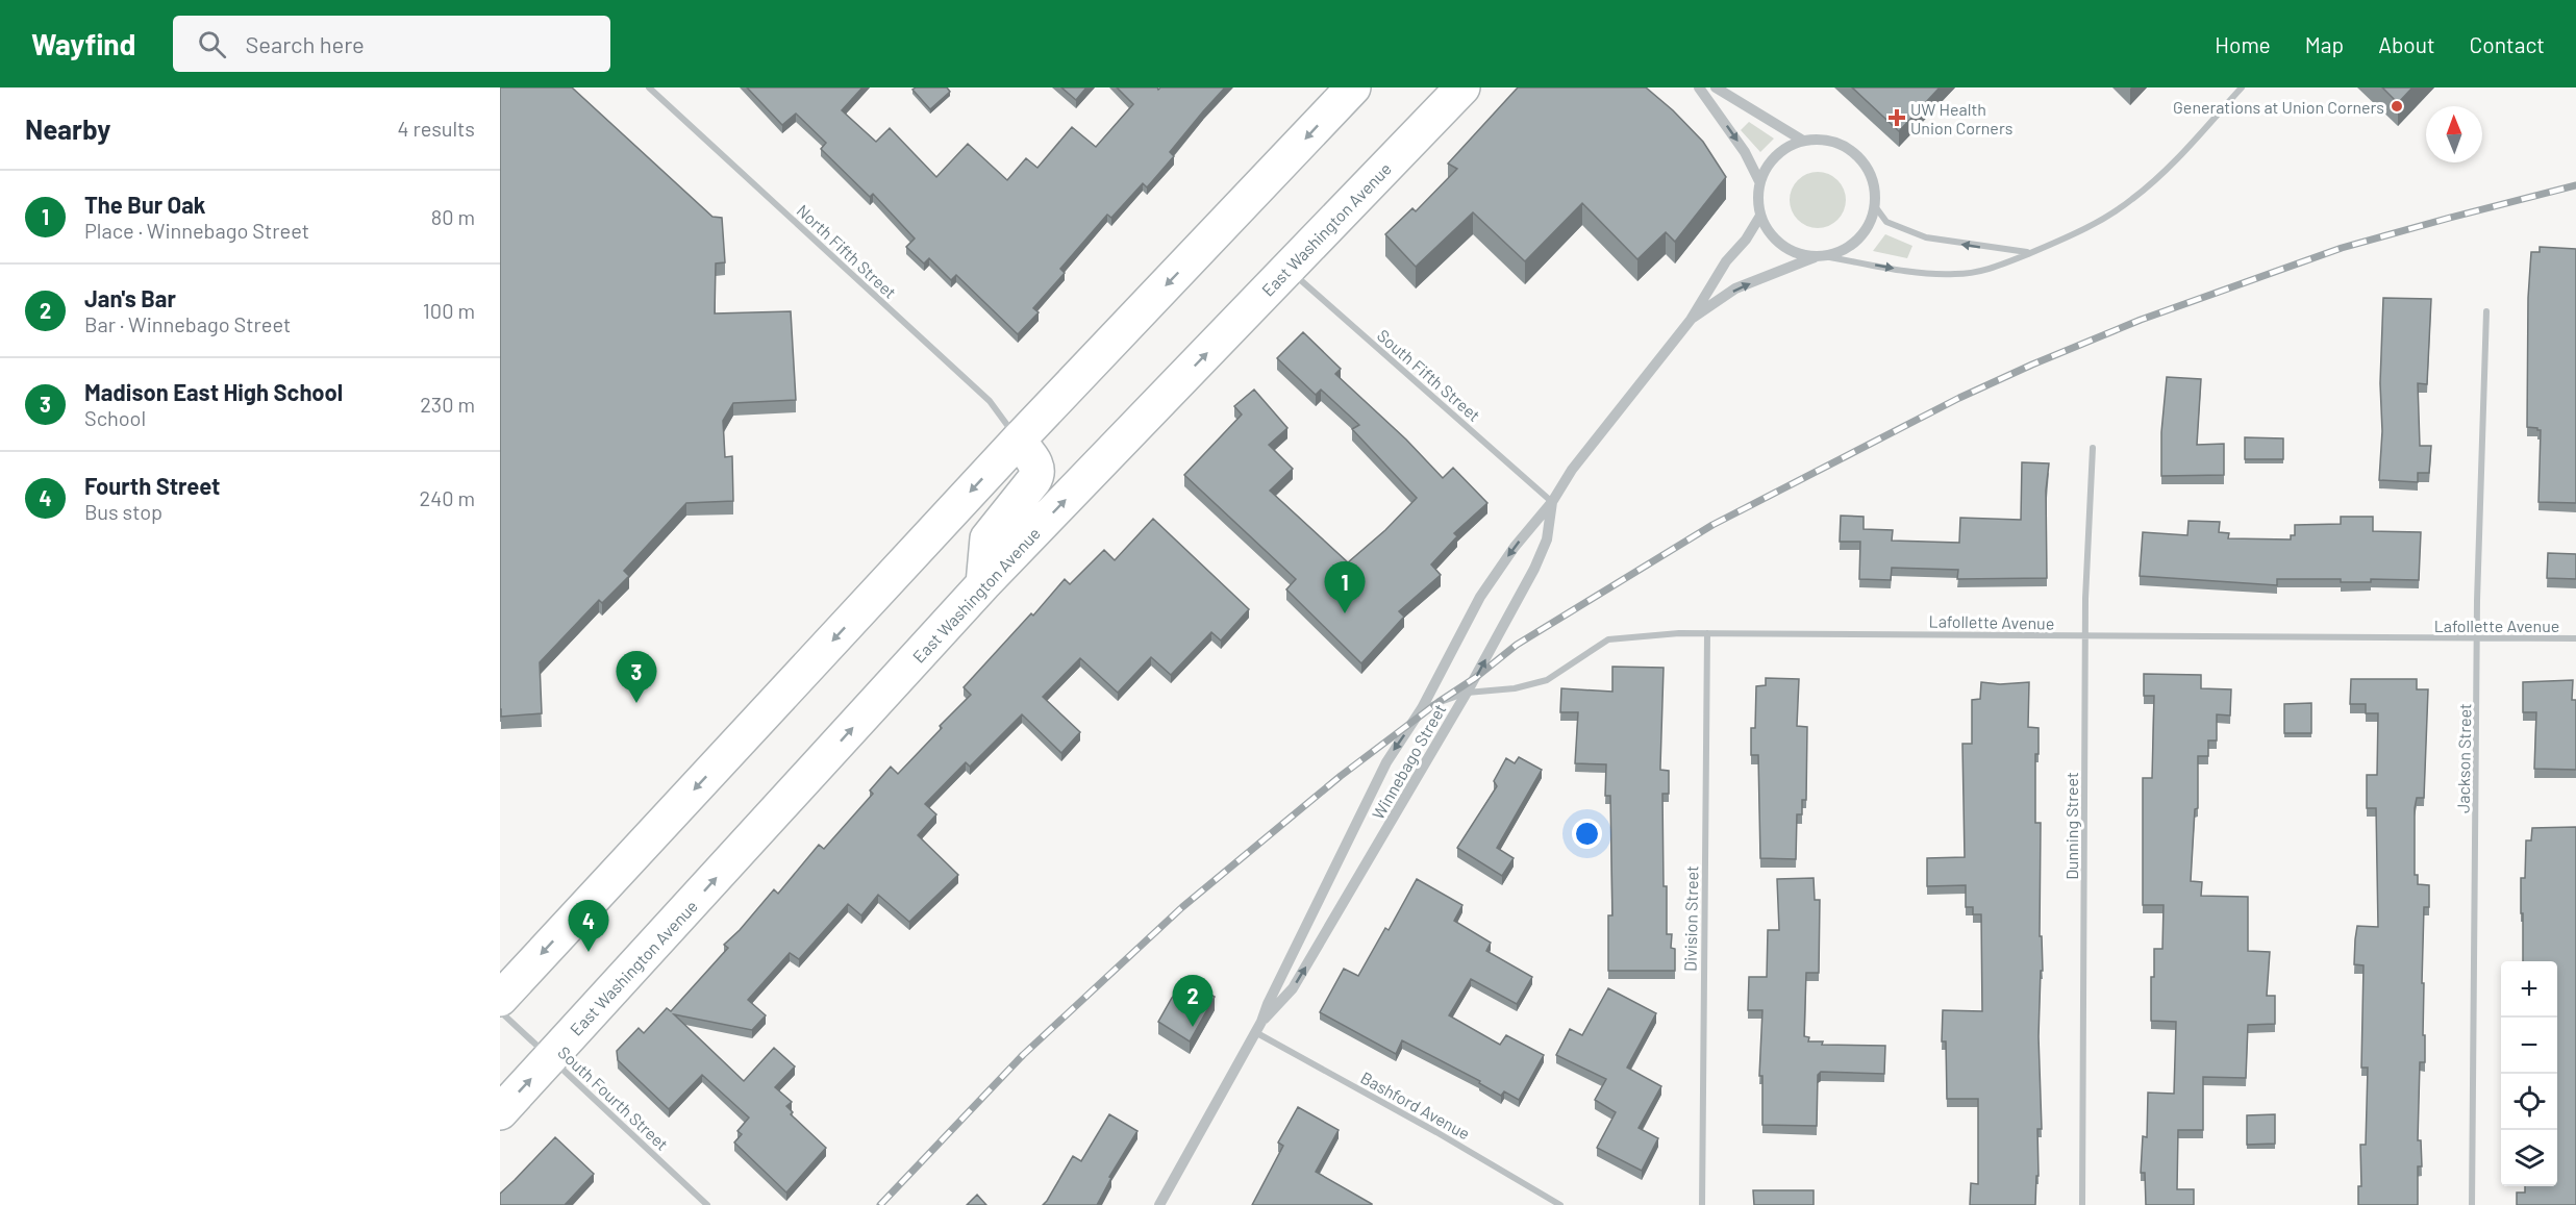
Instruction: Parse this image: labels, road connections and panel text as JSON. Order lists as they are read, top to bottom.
{
  "streets": {
    "main road": ["East Washington Avenue"],
    "street": [
      "North Fifth Street",
      "South Fifth Street",
      "Lafollette Avenue",
      "Jackson Street",
      "Winnebago Street",
      "Dunning Street",
      "Division Street",
      "South Fourth Street",
      "Bashford Avenue"
    ]
  },
  "crossings": [
    ["East Washington Avenue", "South Fifth Street"],
    ["East Washington Avenue", "South Fourth Street"],
    ["South Fifth Street", "Winnebago Street"],
    ["Lafollette Avenue", "Jackson Street"],
    ["Lafollette Avenue", "Winnebago Street"],
    ["Lafollette Avenue", "Dunning Street"],
    ["Lafollette Avenue", "Division Street"],
    ["Winnebago Street", "Bashford Avenue"]
  ],
  "places": {
    "other": ["Generations at Union Corners"],
    "health": ["UW Health Union Corners"]
  },
  "north": "top",
  "page": {
    "header": "Wayfind",
    "search": "Search here",
    "nav": [
      "Home",
      "Map",
      "About",
      "Contact"
    ],
    "heading": ["Nearby", "4 results"],
    "list": [
      {
        "mark": "1",
        "name": "The Bur Oak",
        "note": "Place · Winnebago Street",
        "value": "80 m"
      },
      {
        "mark": "2",
        "name": "Jan's Bar",
        "note": "Bar · Winnebago Street",
        "value": "100 m"
      },
      {
        "mark": "3",
        "name": "Madison East High School",
        "note": "School",
        "value": "230 m"
      },
      {
        "mark": "4",
        "name": "Fourth Street",
        "note": "Bus stop",
        "value": "240 m"
      }
    ],
    "pins": [
      "1",
      "3",
      "4",
      "2"
    ],
    "map_buttons": ["+", "−"]
  }
}
